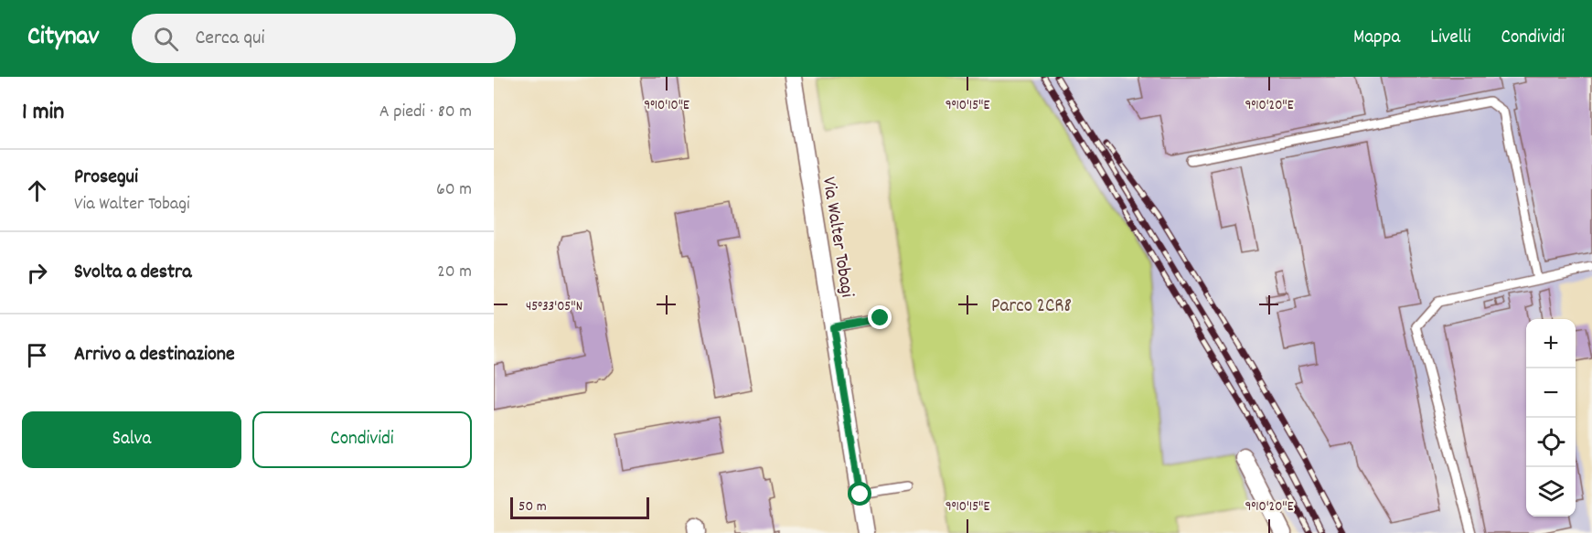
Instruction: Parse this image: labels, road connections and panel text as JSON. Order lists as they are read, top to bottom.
{
  "streets": {
    "street": ["Via Walter Tobagi"]
  },
  "parks": ["Parco 2CR8"],
  "scale_bar": "50 m",
  "page": {
    "header": "Citynav",
    "search": "Cerca qui",
    "nav": ["Mappa", "Livelli", "Condividi"],
    "heading": ["1 min", "A piedi · 80 m"],
    "list": [
      ["Prosegui", "Via Walter Tobagi", "60 m"],
      ["Svolta a destra", "20 m"],
      "Arrivo a destinazione"
    ],
    "map_buttons": ["+", "−"],
    "buttons": ["Salva", "Condividi"],
    "scale": "50 m"
  },
  "coordinates": [
    "9°10'10\"E",
    "9°10'15\"E",
    "9°10'20\"E",
    "45°33'05\"N"
  ]
}
